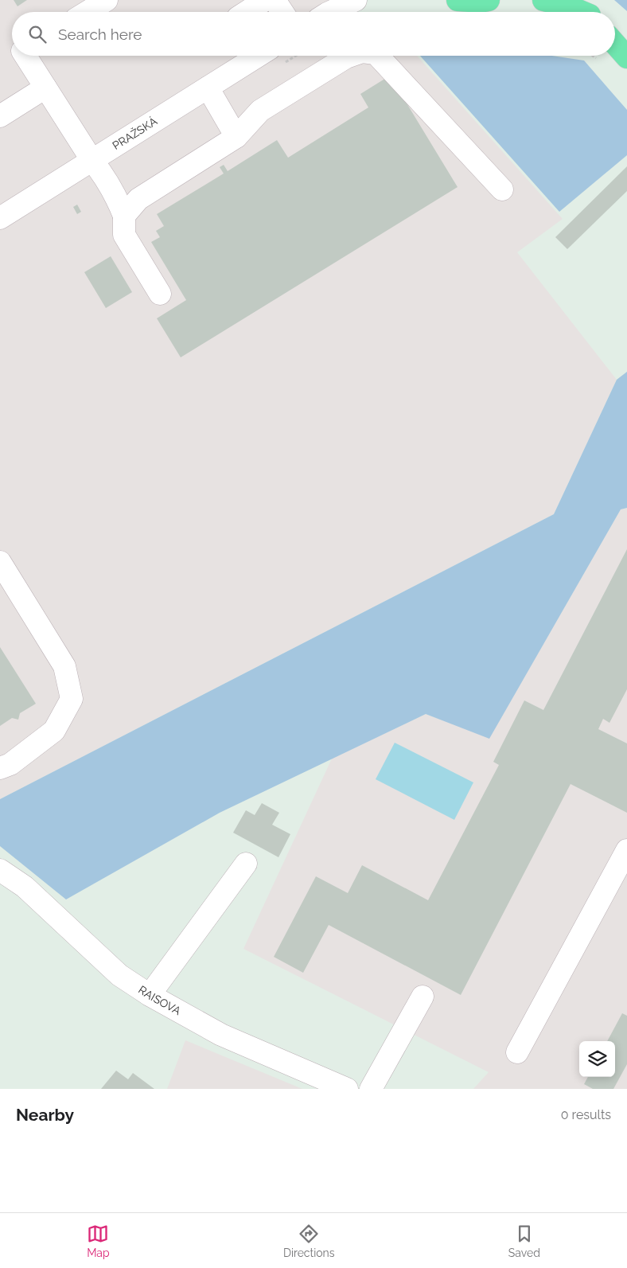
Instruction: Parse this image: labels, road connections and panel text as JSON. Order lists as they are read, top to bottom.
{
  "streets": {
    "street": ["PRAŽSKÁ", "RAISOVA"]
  },
  "page": {
    "search": "Search here",
    "heading": ["Nearby", "0 results"],
    "nav": ["Map", "Directions", "Saved"]
  }
}
